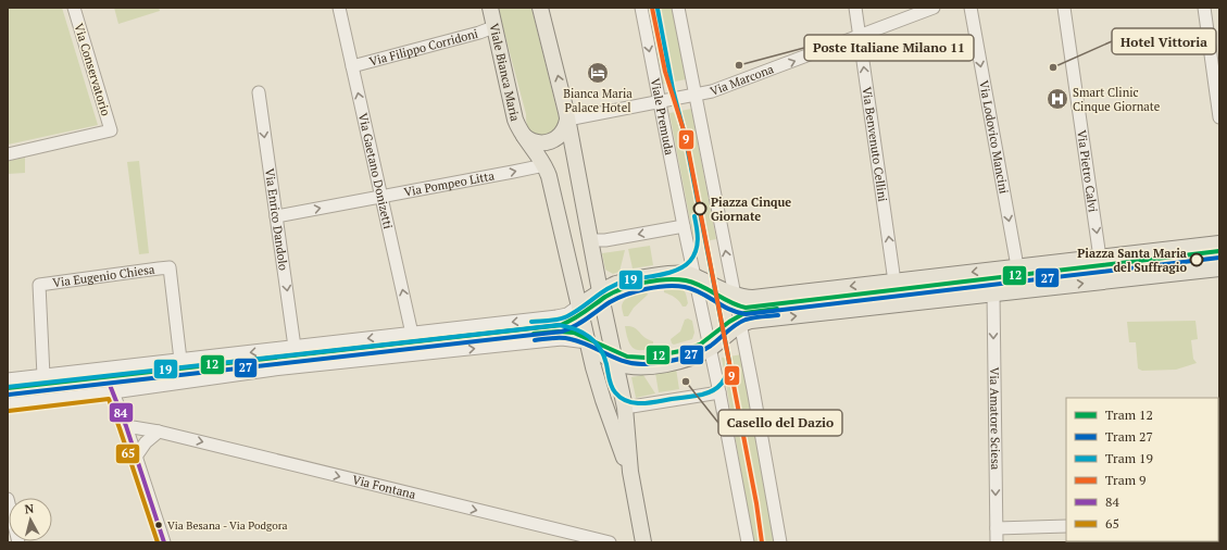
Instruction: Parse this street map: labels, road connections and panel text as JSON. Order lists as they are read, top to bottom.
{
  "streets": {
    "main road": ["Viale Bianca Maria"],
    "street": [
      "Via Filippo Corridoni",
      "Via Conservatorio",
      "Via Marcona",
      "Viale Premuda",
      "Via Lodovico Mancini",
      "Via Benvenuto Cellini",
      "Via Gaetano Donizetti",
      "Via Pietro Calvi",
      "Via Pompeo Litta",
      "Via Enrico Dandolo",
      "Via Eugenio Chiesa",
      "Via Amatore Sciesa",
      "Via Fontana"
    ]
  },
  "crossings": [
    ["Via Filippo Corridoni", "Viale Bianca Maria"],
    ["Via Filippo Corridoni", "Via Gaetano Donizetti"],
    ["Viale Bianca Maria", "Via Marcona"],
    ["Viale Bianca Maria", "Via Pompeo Litta"],
    ["Via Marcona", "Viale Premuda"],
    ["Via Marcona", "Via Benvenuto Cellini"],
    ["Via Gaetano Donizetti", "Via Pompeo Litta"],
    ["Via Pompeo Litta", "Via Enrico Dandolo"]
  ],
  "one_way": [
    "Via Marcona",
    "Via Lodovico Mancini",
    "Via Benvenuto Cellini",
    "Via Gaetano Donizetti",
    "Via Pietro Calvi",
    "Via Pompeo Litta",
    "Via Enrico Dandolo",
    "Via Amatore Sciesa"
  ],
  "places": {
    "other": [
      "Poste Italiane Milano 11",
      "Hotel Vittoria",
      "Piazza Cinque Giornate",
      "Piazza Santa Maria del Suffragio",
      "Casello del Dazio",
      "Via Besana - Via Podgora"
    ],
    "hotel": ["Bianca Maria Palace Hotel"],
    "hospital": ["Smart Clinic Cinque Giornate"]
  },
  "lines": [
    "tram line 9",
    "tram line 19",
    "tram line 12",
    "tram line 27",
    "transit line 84",
    "transit line 65"
  ],
  "legend": [
    "Tram 12",
    "Tram 27",
    "Tram 19",
    "Tram 9",
    "84",
    "65"
  ],
  "north": "top"
}
